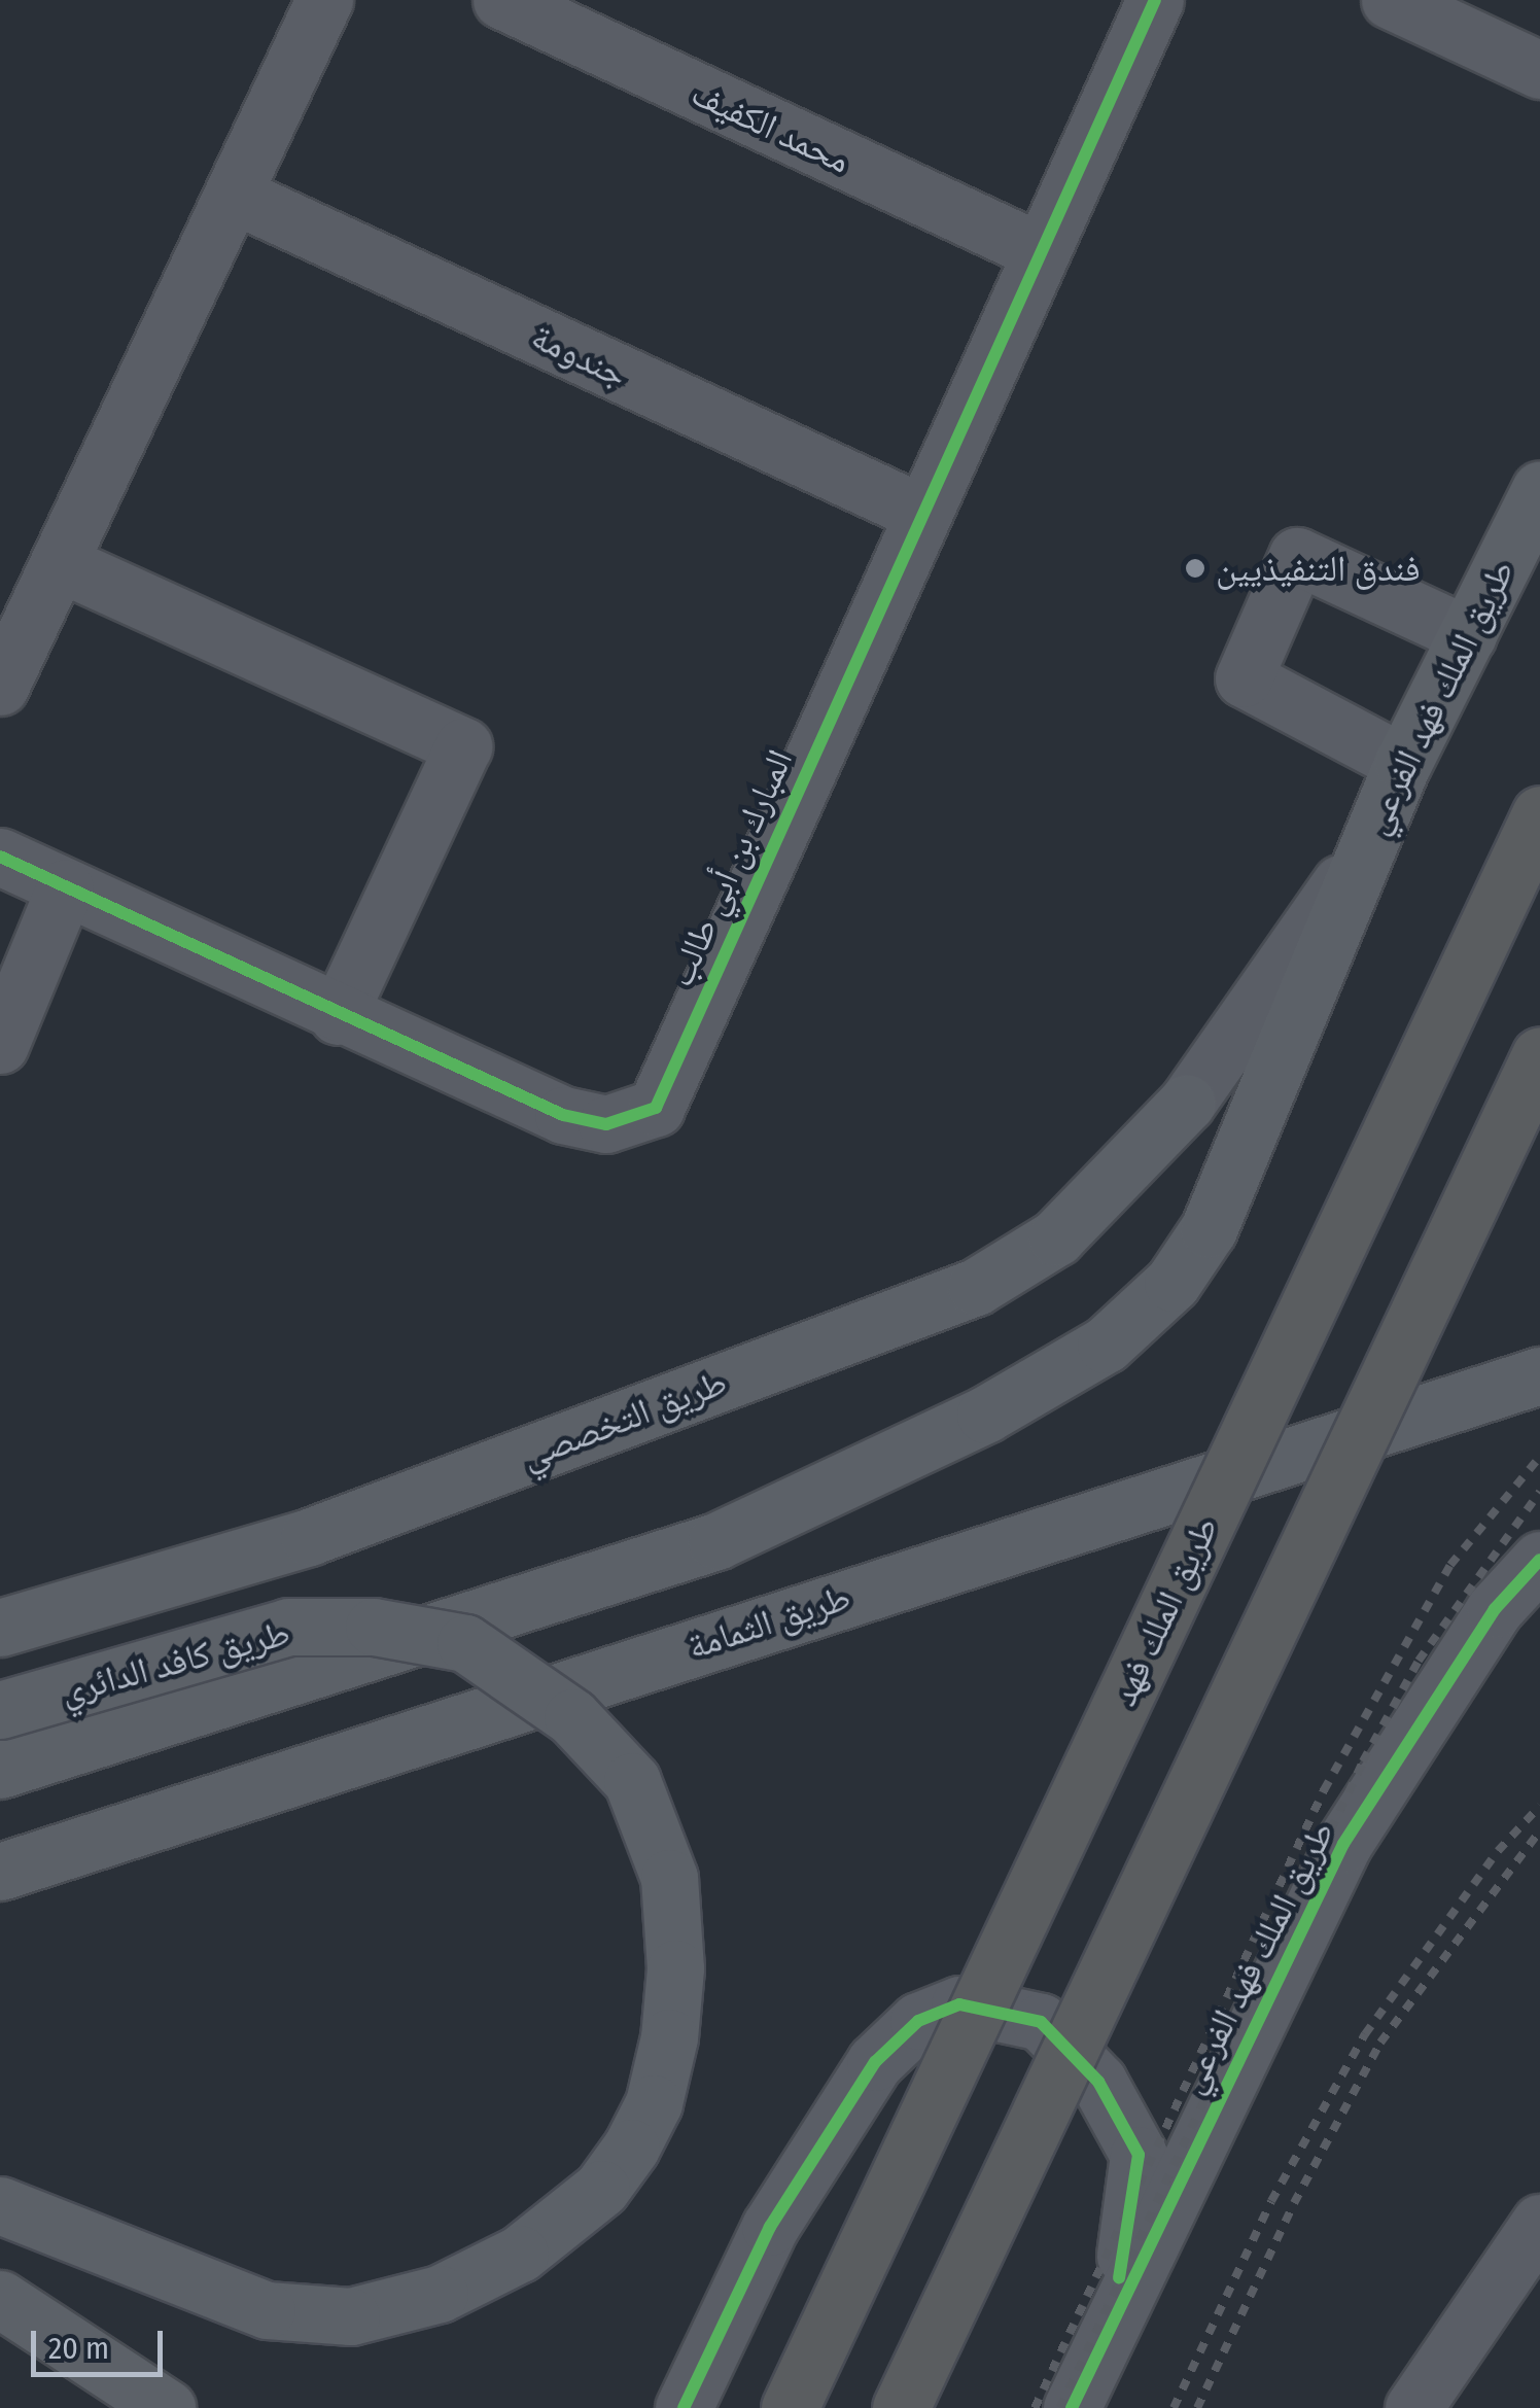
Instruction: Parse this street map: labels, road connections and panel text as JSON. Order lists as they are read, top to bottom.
{
  "streets": {
    "highway": ["طريق الملك فهد"],
    "main road": [
      "طريق الملك فهد الفرعي",
      "طريق التخصصي",
      "طريق الثمامة",
      "طريق كافد الدائري"
    ],
    "street": ["محمد الكفيف", "جندومة", "المبارك بن أبي طالب"]
  },
  "crossings": [
    ["محمد الكفيف", "المبارك بن أبي طالب"],
    ["جندومة", "المبارك بن أبي طالب"],
    ["طريق الملك فهد الفرعي", "طريق التخصصي"]
  ],
  "places": ["فندق التنفيذيين"],
  "scale_bar": "20 m"
}
